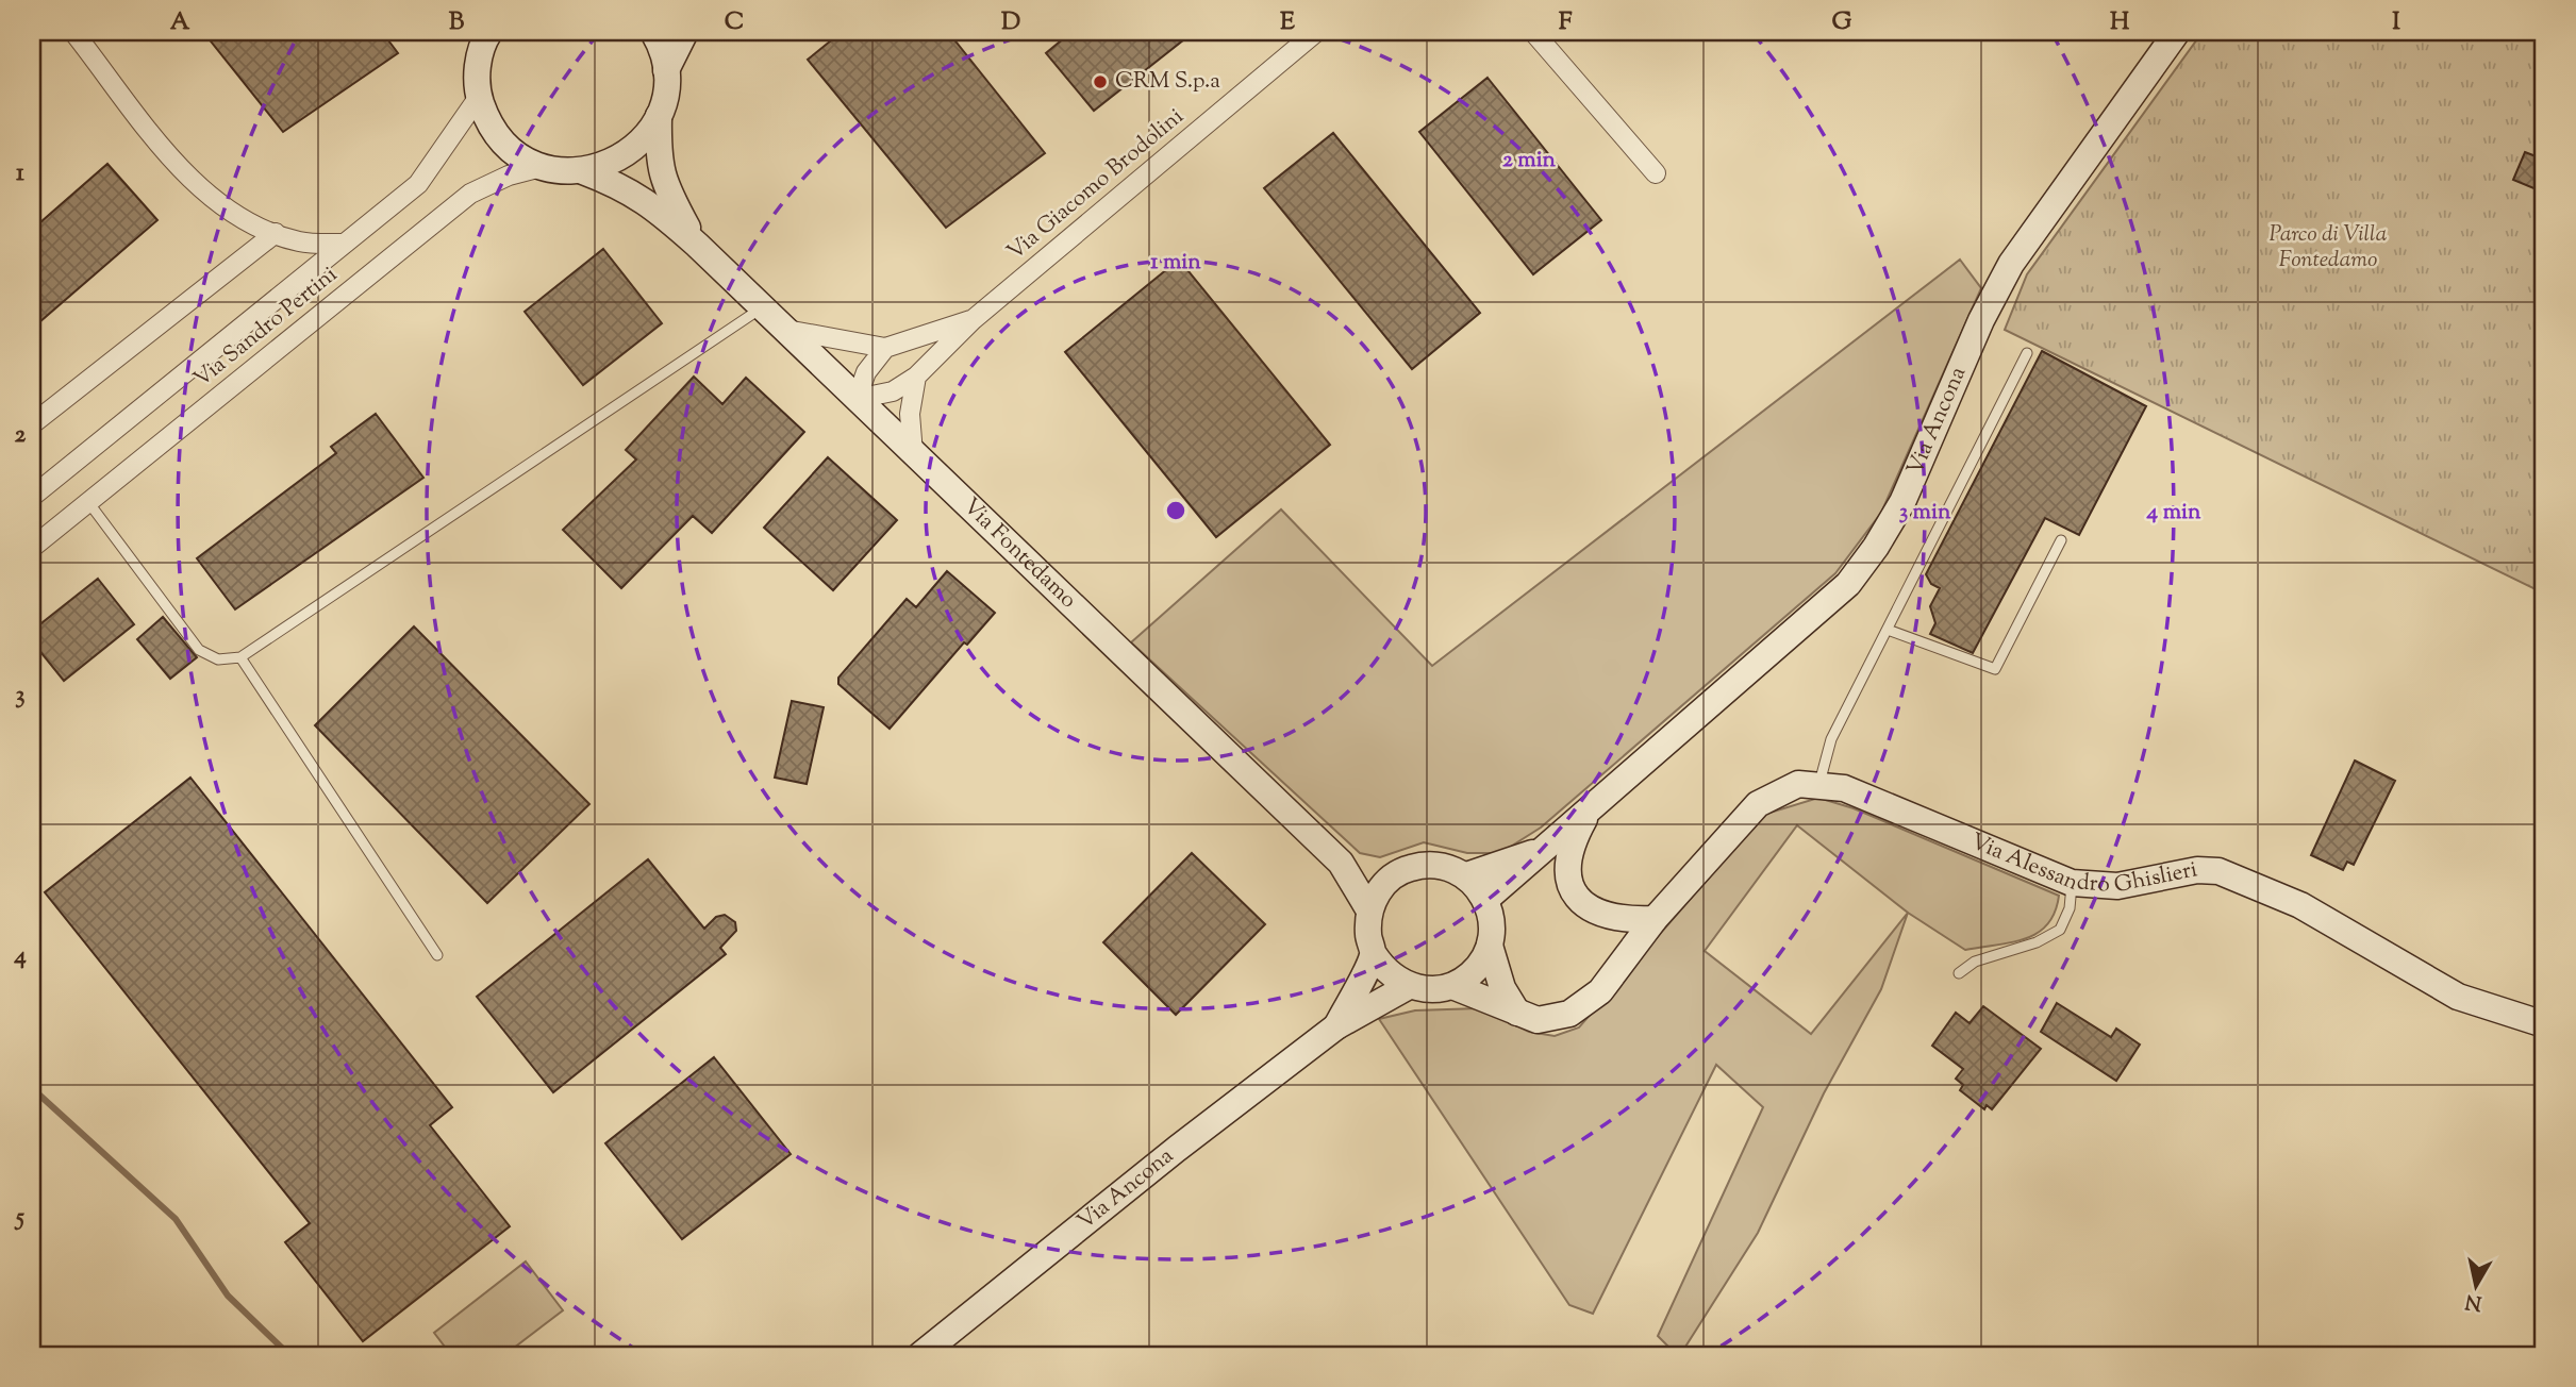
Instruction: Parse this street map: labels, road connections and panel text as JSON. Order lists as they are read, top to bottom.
{
  "streets": {
    "main road": ["Via Ancona", "Via Fontedamo", "Via Alessandro Ghislieri"],
    "street": ["Via Giacomo Brodolini", "Via Sandro Pertini"]
  },
  "crossings": [
    ["Via Giacomo Brodolini", "Via Fontedamo"],
    ["Via Sandro Pertini", "Via Fontedamo"],
    ["Via Ancona", "Via Fontedamo"],
    ["Via Ancona", "Via Alessandro Ghislieri"],
    ["Via Fontedamo", "Via Alessandro Ghislieri"]
  ],
  "parks": ["Parco di Villa Fontedamo"],
  "places": ["CRM S.p.a"],
  "north": "bottom",
  "grid": {
    "columns": [
      "A",
      "B",
      "C",
      "D",
      "E",
      "F",
      "G",
      "H",
      "I"
    ],
    "rows": [
      "1",
      "2",
      "3",
      "4",
      "5"
    ]
  },
  "rings": [
    "2 min",
    "1 min",
    "3 min",
    "4 min"
  ]
}
